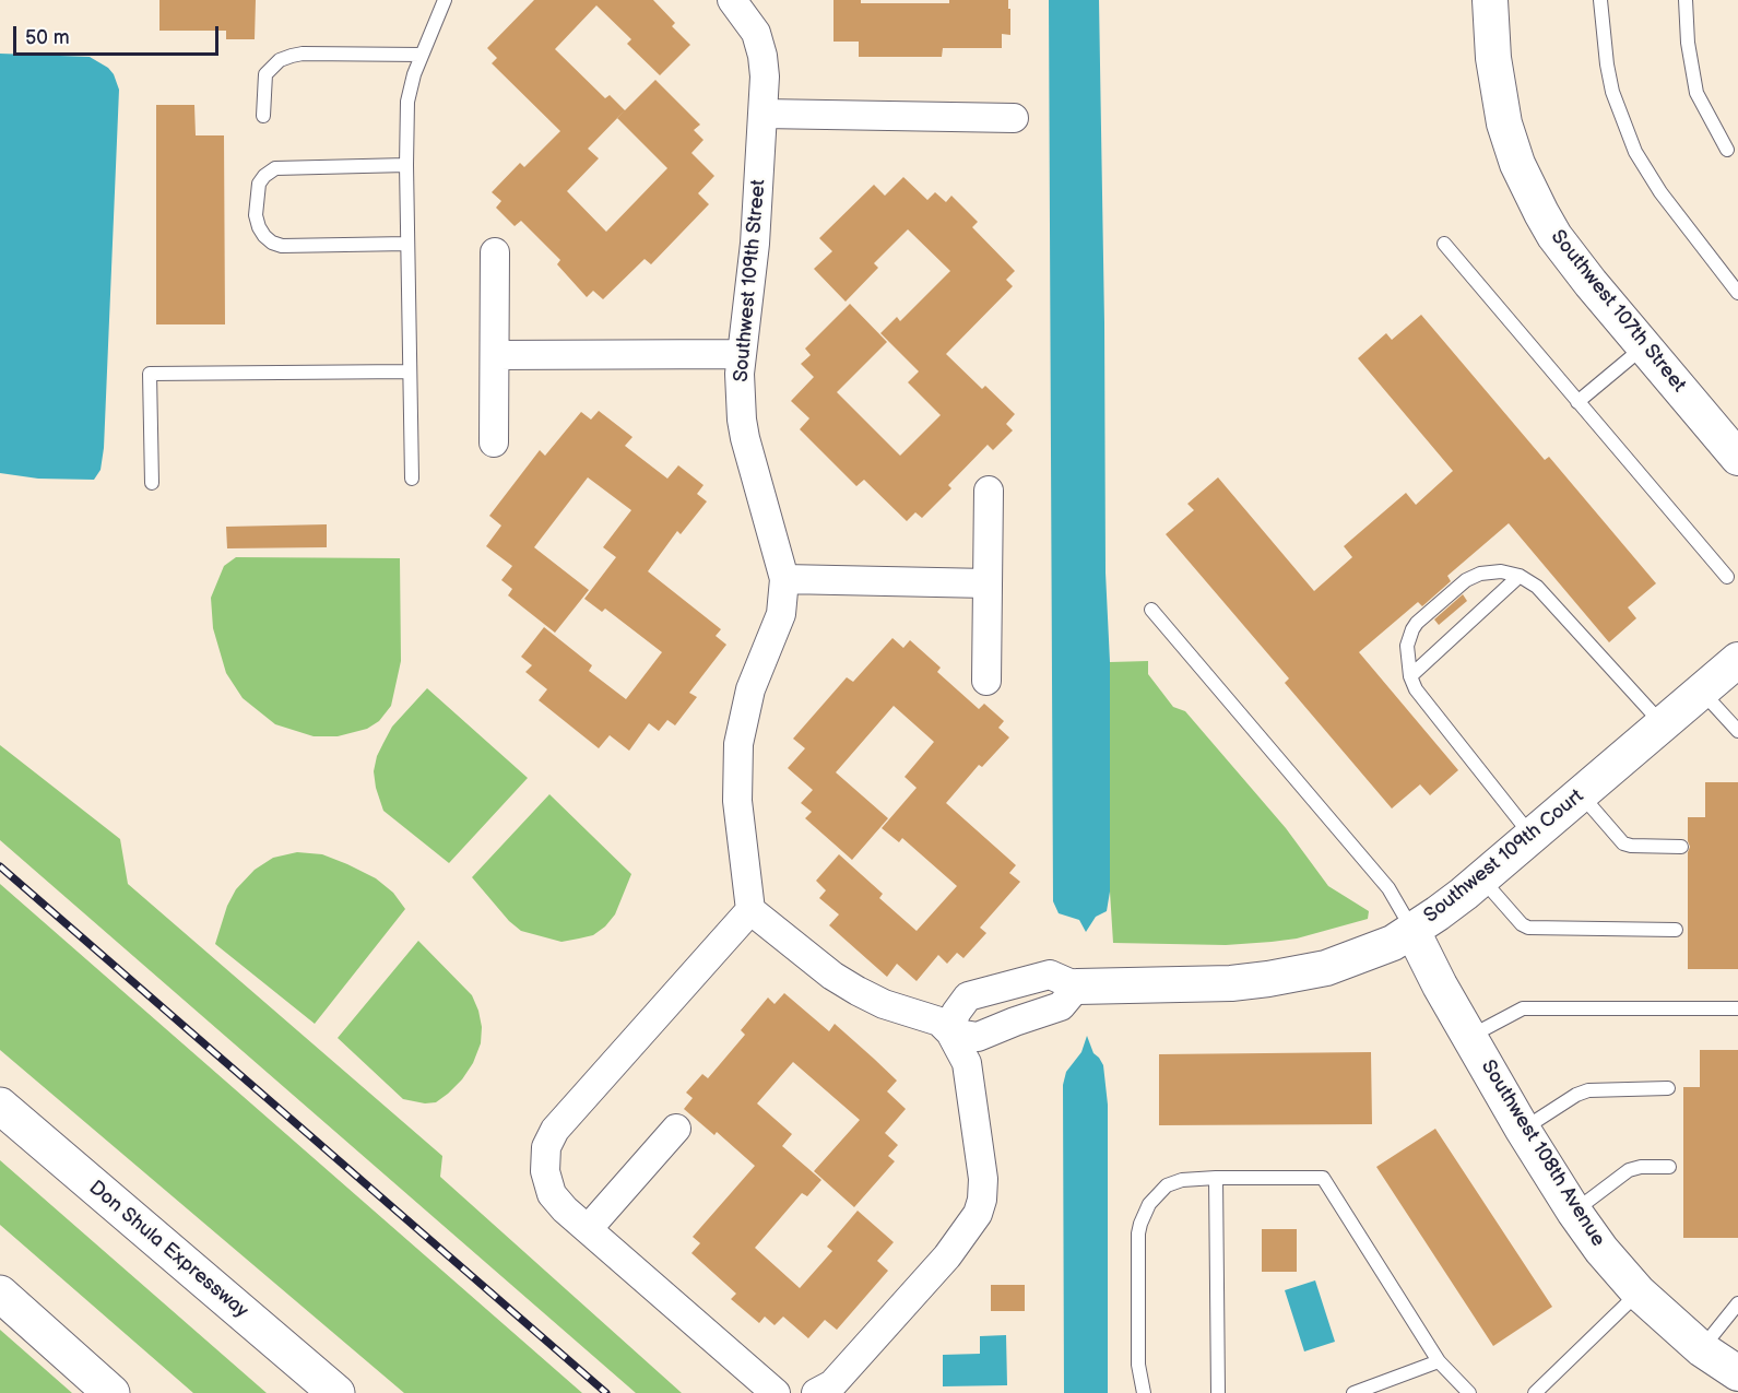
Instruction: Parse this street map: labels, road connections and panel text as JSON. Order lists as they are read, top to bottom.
{
  "streets": {
    "highway": ["Don Shula Expressway"],
    "street": [
      "Southwest 109th Street",
      "Southwest 107th Street",
      "Southwest 109th Court",
      "Southwest 108th Avenue"
    ]
  },
  "crossings": [
    ["Southwest 109th Court", "Southwest 108th Avenue"]
  ],
  "scale_bar": "50 m"
}
